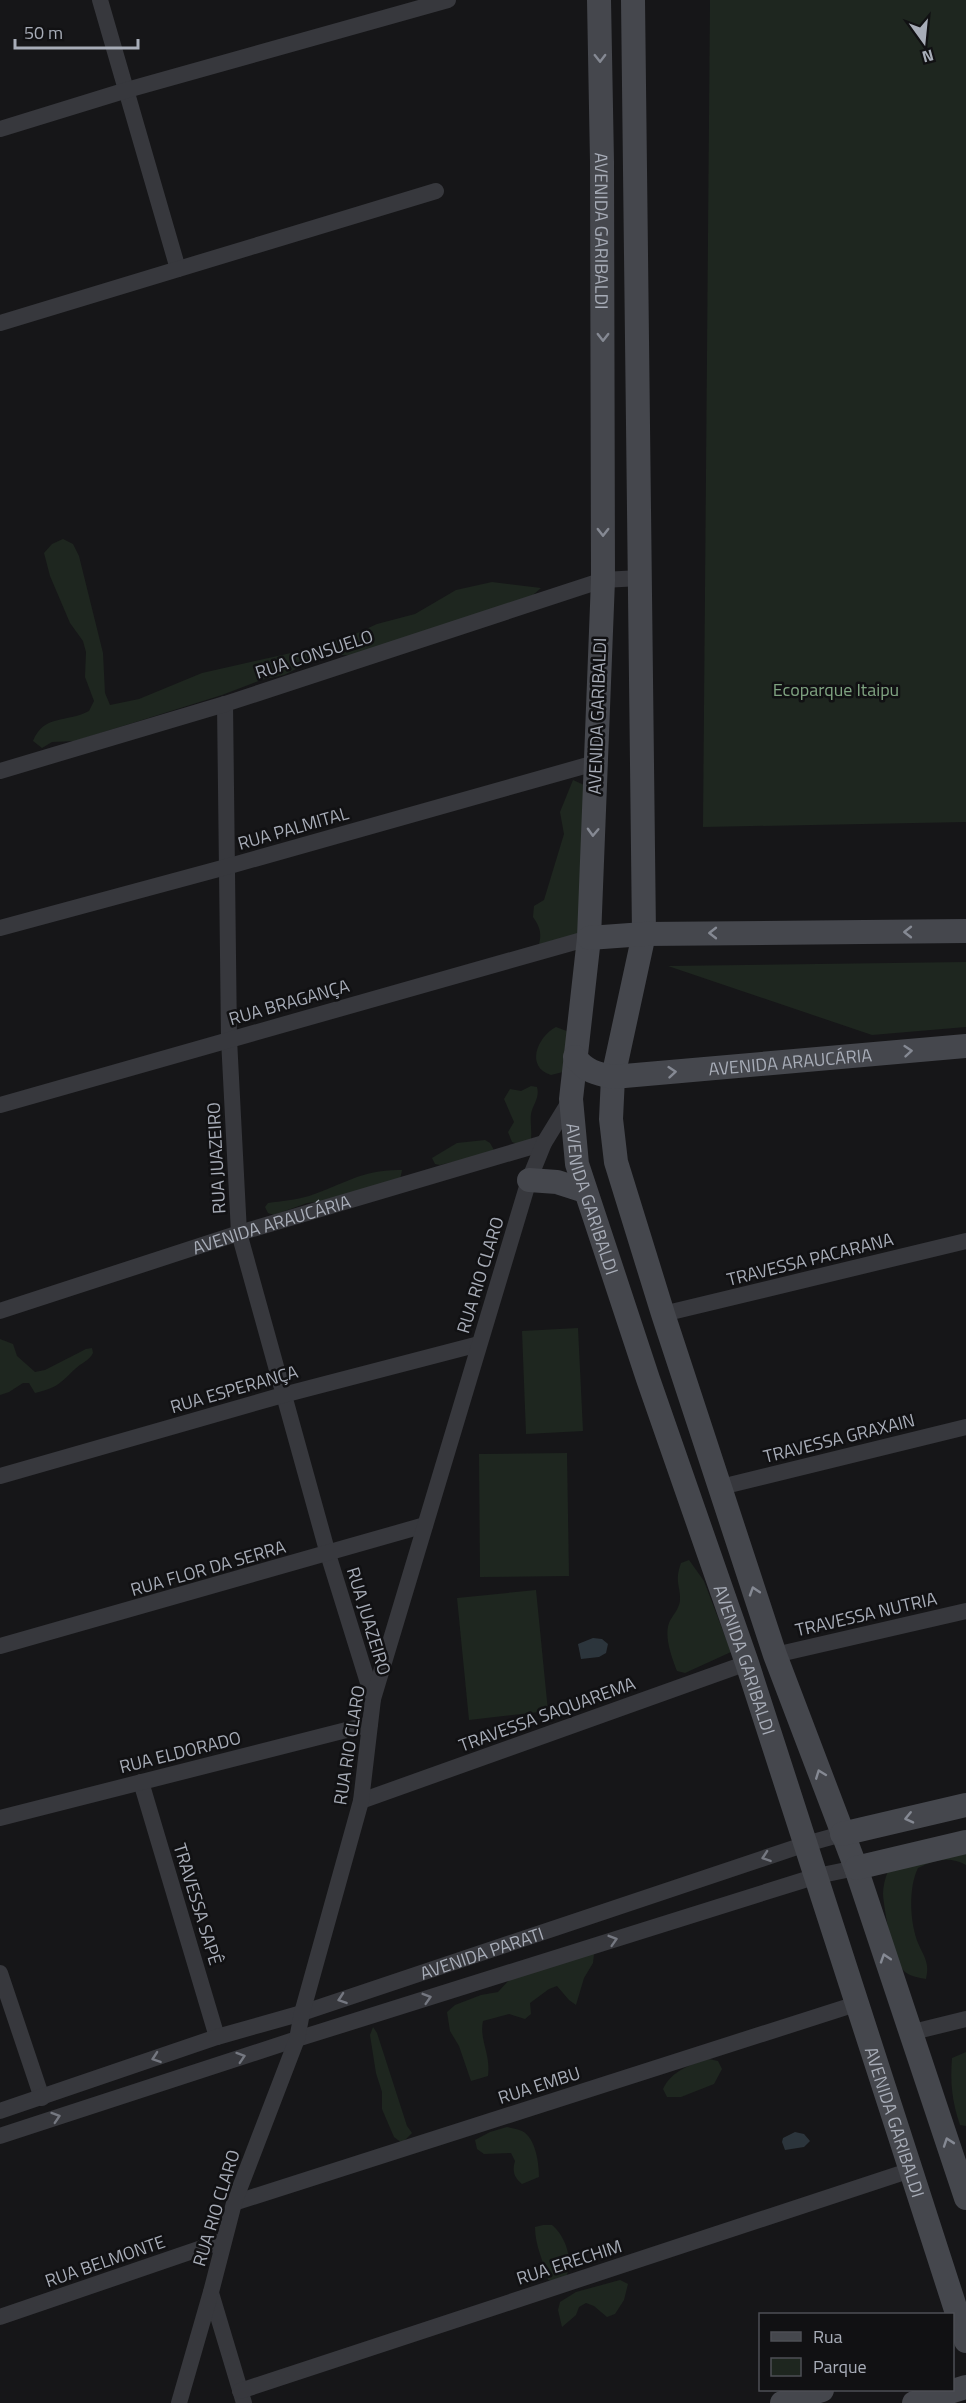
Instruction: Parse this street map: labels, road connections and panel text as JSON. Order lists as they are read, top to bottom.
{
  "streets": {
    "main road": ["AVENIDA GARIBALDI", "AVENIDA ARAUCÁRIA", "AVENIDA PARATI"],
    "street": [
      "RUA CONSUELO",
      "RUA PALMITAL",
      "RUA BRAGANÇA",
      "RUA JUAZEIRO",
      "TRAVESSA PACARANA",
      "RUA RIO CLARO",
      "RUA ESPERANÇA",
      "TRAVESSA GRAXAIN",
      "RUA FLOR DA SERRA",
      "TRAVESSA NUTRIA",
      "TRAVESSA SAQUAREMA",
      "RUA ELDORADO",
      "TRAVESSA SAPÊ",
      "RUA EMBU",
      "RUA BELMONTE",
      "RUA ERECHIM"
    ]
  },
  "crossings": [
    ["AVENIDA GARIBALDI", "RUA CONSUELO"],
    ["AVENIDA GARIBALDI", "RUA PALMITAL"],
    ["AVENIDA GARIBALDI", "RUA BRAGANÇA"],
    ["AVENIDA GARIBALDI", "AVENIDA ARAUCÁRIA"],
    ["AVENIDA GARIBALDI", "TRAVESSA PACARANA"],
    ["AVENIDA GARIBALDI", "RUA RIO CLARO"],
    ["AVENIDA GARIBALDI", "TRAVESSA GRAXAIN"],
    ["AVENIDA GARIBALDI", "TRAVESSA NUTRIA"],
    ["AVENIDA GARIBALDI", "TRAVESSA SAQUAREMA"],
    ["AVENIDA GARIBALDI", "AVENIDA PARATI"],
    ["AVENIDA GARIBALDI", "RUA EMBU"],
    ["AVENIDA GARIBALDI", "RUA ERECHIM"],
    ["RUA CONSUELO", "RUA JUAZEIRO"],
    ["RUA PALMITAL", "RUA JUAZEIRO"],
    ["RUA BRAGANÇA", "RUA JUAZEIRO"],
    ["AVENIDA ARAUCÁRIA", "RUA JUAZEIRO"],
    ["AVENIDA ARAUCÁRIA", "RUA RIO CLARO"],
    ["RUA JUAZEIRO", "RUA RIO CLARO"],
    ["RUA JUAZEIRO", "RUA ESPERANÇA"],
    ["RUA JUAZEIRO", "RUA FLOR DA SERRA"],
    ["RUA RIO CLARO", "RUA ESPERANÇA"],
    ["RUA RIO CLARO", "RUA FLOR DA SERRA"],
    ["RUA RIO CLARO", "TRAVESSA SAQUAREMA"],
    ["RUA RIO CLARO", "RUA ELDORADO"],
    ["RUA RIO CLARO", "AVENIDA PARATI"],
    ["RUA RIO CLARO", "RUA EMBU"],
    ["RUA RIO CLARO", "RUA BELMONTE"],
    ["RUA ELDORADO", "TRAVESSA SAPÊ"],
    ["TRAVESSA SAPÊ", "AVENIDA PARATI"]
  ],
  "parks": ["Ecoparque Itaipu"],
  "legend": ["Rua", "Parque"],
  "scale_bar": "50 m",
  "north": "bottom"
}
